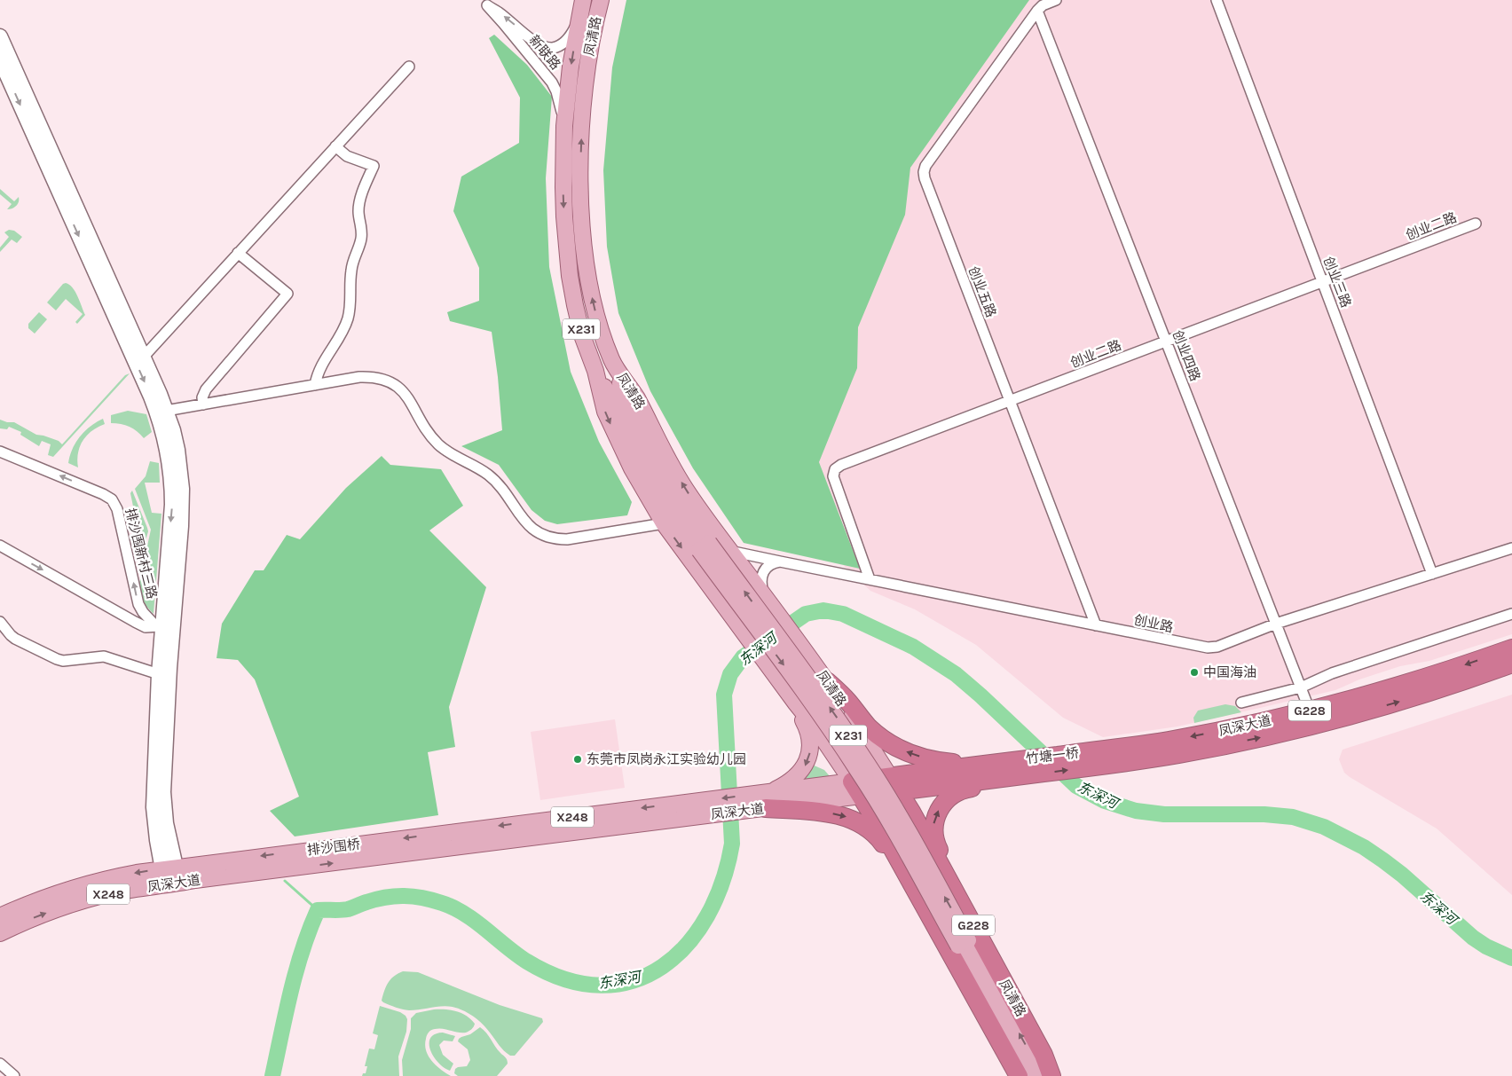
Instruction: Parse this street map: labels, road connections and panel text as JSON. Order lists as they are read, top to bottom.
{
  "streets": {
    "highway": [
      "凤清路",
      "G228",
      "凤深大道",
      "竹塘一桥"
    ],
    "main road": ["X231", "X248", "排沙围桥"],
    "street": [
      "新联路",
      "创业二路",
      "创业三路",
      "创业五路",
      "创业四路",
      "排沙围新村三路",
      "创业路"
    ]
  },
  "crossings": [
    ["凤清路", "新联路"],
    ["凤清路", "创业路"],
    ["凤清路", "G228"],
    ["凤清路", "凤深大道"],
    ["创业二路", "创业三路"],
    ["创业二路", "创业五路"],
    ["创业二路", "创业四路"],
    ["创业二路", "创业路"],
    ["创业三路", "创业路"],
    ["创业五路", "创业四路"],
    ["创业五路", "创业路"],
    ["创业四路", "创业路"],
    ["创业四路", "凤深大道"],
    ["G228", "凤深大道"],
    ["G228", "竹塘一桥"],
    ["凤深大道", "竹塘一桥"],
    ["凤深大道", "排沙围桥"]
  ],
  "water": ["东深河"],
  "places": ["中国海油", "东莞市凤岗永江实验幼儿园"]
}
